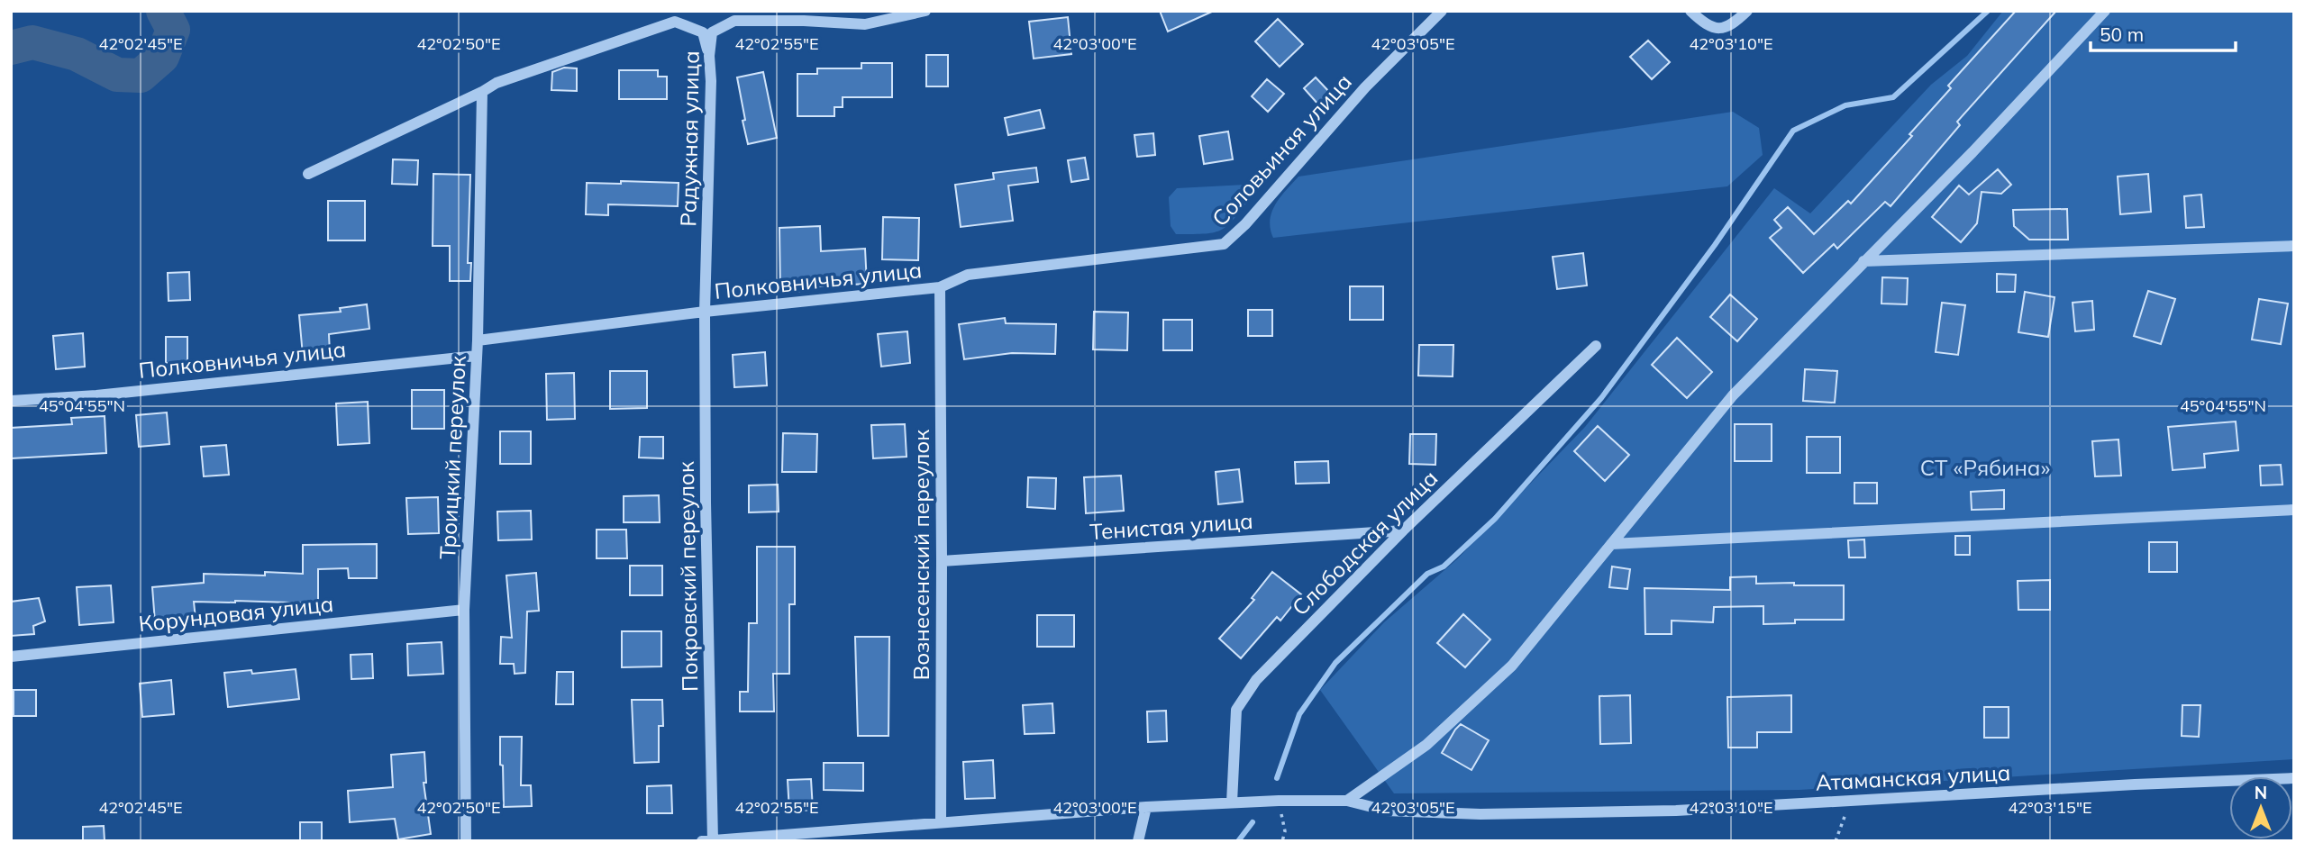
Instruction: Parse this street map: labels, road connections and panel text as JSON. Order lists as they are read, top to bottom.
{
  "streets": {
    "street": [
      "Радужная улица",
      "Соловьиная улица",
      "Полковничья улица",
      "Троицкий переулок",
      "Тенистая улица",
      "Слободская улица",
      "Вознесенский переулок",
      "Покровский переулок",
      "Корундовая улица",
      "Атаманская улица"
    ]
  },
  "crossings": [
    ["Радужная улица", "Полковничья улица"],
    ["Радужная улица", "Покровский переулок"],
    ["Соловьиная улица", "Полковничья улица"],
    ["Полковничья улица", "Троицкий переулок"],
    ["Полковничья улица", "Вознесенский переулок"],
    ["Полковничья улица", "Покровский переулок"],
    ["Троицкий переулок", "Корундовая улица"],
    ["Тенистая улица", "Слободская улица"],
    ["Тенистая улица", "Вознесенский переулок"]
  ],
  "parks": ["СТ «Рябина»"],
  "scale_bar": "50 m",
  "north": "top",
  "coordinates": [
    "42°02'45\"E",
    "42°02'50\"E",
    "42°02'55\"E",
    "42°03'00\"E",
    "42°03'05\"E",
    "42°03'10\"E",
    "45°04'55\"N",
    "42°03'15\"E"
  ]
}
